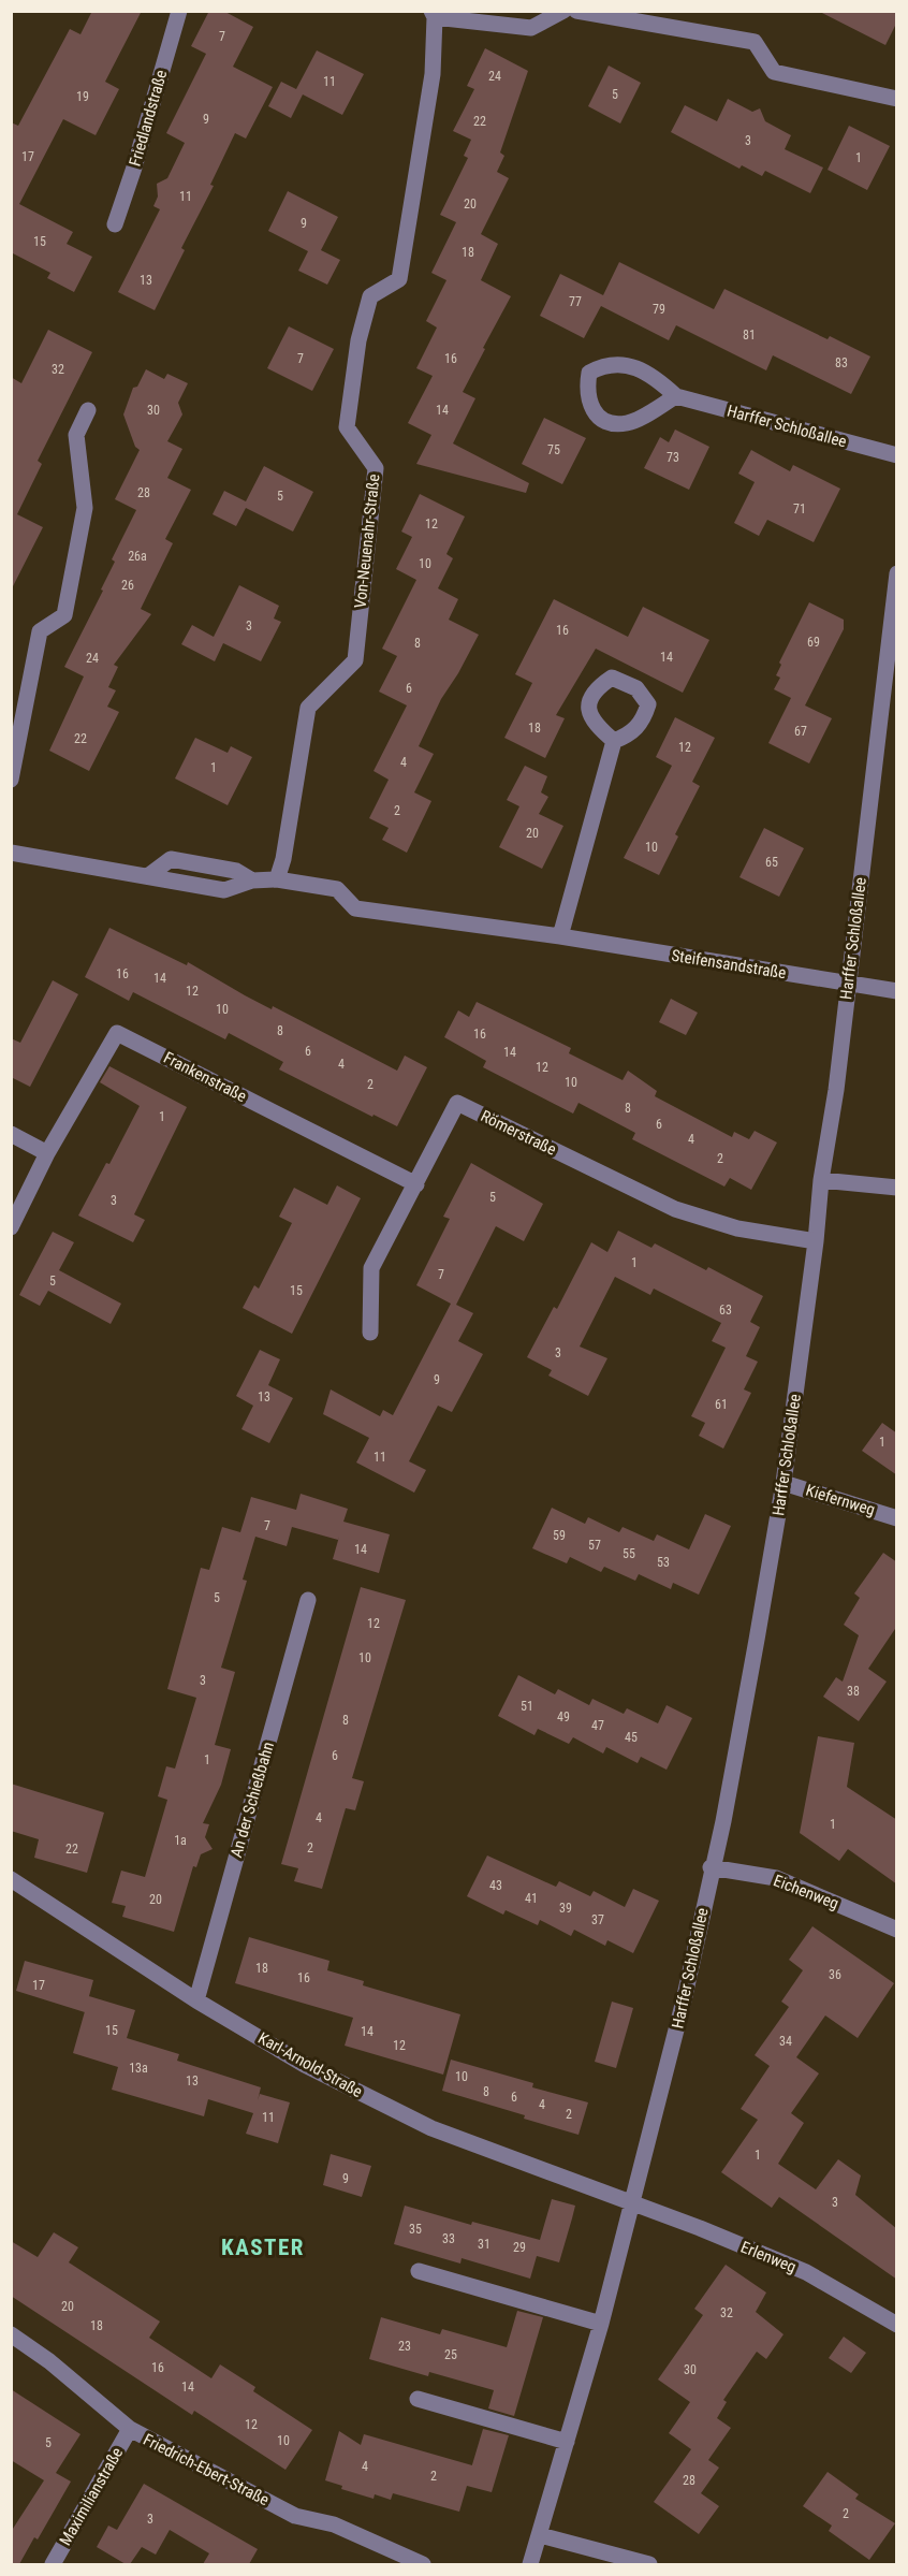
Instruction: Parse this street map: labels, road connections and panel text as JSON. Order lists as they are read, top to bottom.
{
  "streets": {
    "street": [
      "Friedlandstraße",
      "Harffer Schloßallee",
      "Von-Neuenahr-Straße",
      "Steifensandstraße",
      "Frankenstraße",
      "Römerstraße",
      "Kiefernweg",
      "An der Schießbahn",
      "Eichenweg",
      "Karl-Arnold-Straße",
      "Erlenweg",
      "Friedrich-Ebert-Straße",
      "Maximilianstraße"
    ]
  },
  "crossings": [
    ["Harffer Schloßallee", "Steifensandstraße"],
    ["Harffer Schloßallee", "Römerstraße"],
    ["Harffer Schloßallee", "Kiefernweg"],
    ["Harffer Schloßallee", "Eichenweg"],
    ["Harffer Schloßallee", "Karl-Arnold-Straße"],
    ["Harffer Schloßallee", "Erlenweg"],
    ["Von-Neuenahr-Straße", "Steifensandstraße"],
    ["Frankenstraße", "Römerstraße"],
    ["An der Schießbahn", "Karl-Arnold-Straße"],
    ["Karl-Arnold-Straße", "Erlenweg"],
    ["Friedrich-Ebert-Straße", "Maximilianstraße"]
  ],
  "districts": ["KASTER"],
  "house_numbers": [
    "7",
    "24",
    "11",
    "5",
    "19",
    "9",
    "22",
    "3",
    "17",
    "1",
    "11",
    "20",
    "9",
    "15",
    "18",
    "13",
    "77",
    "79",
    "81",
    "7",
    "16",
    "83",
    "32",
    "30",
    "14",
    "75",
    "73",
    "28",
    "5",
    "71",
    "12",
    "26a",
    "10",
    "26",
    "3",
    "16",
    "69",
    "8",
    "14",
    "24",
    "6",
    "18",
    "67",
    "22",
    "12",
    "4",
    "1",
    "2",
    "20",
    "10",
    "65",
    "16",
    "14",
    "12",
    "10",
    "8",
    "16",
    "6",
    "14",
    "4",
    "12",
    "10",
    "2",
    "8",
    "1",
    "6",
    "4",
    "2",
    "5",
    "3",
    "1",
    "7",
    "5",
    "15",
    "63",
    "3",
    "9",
    "13",
    "61",
    "1",
    "11",
    "7",
    "59",
    "57",
    "14",
    "55",
    "53",
    "5",
    "12",
    "10",
    "3",
    "38",
    "51",
    "49",
    "8",
    "47",
    "45",
    "6",
    "1",
    "4",
    "1",
    "1a",
    "2",
    "22",
    "43",
    "41",
    "20",
    "39",
    "37",
    "18",
    "36",
    "16",
    "17",
    "15",
    "14",
    "34",
    "12",
    "13a",
    "10",
    "13",
    "8",
    "6",
    "4",
    "2",
    "11",
    "1",
    "9",
    "3",
    "35",
    "33",
    "31",
    "29",
    "20",
    "32",
    "18",
    "23",
    "25",
    "16",
    "30",
    "14",
    "12",
    "10",
    "5",
    "4",
    "2",
    "28",
    "2",
    "3"
  ]
}
